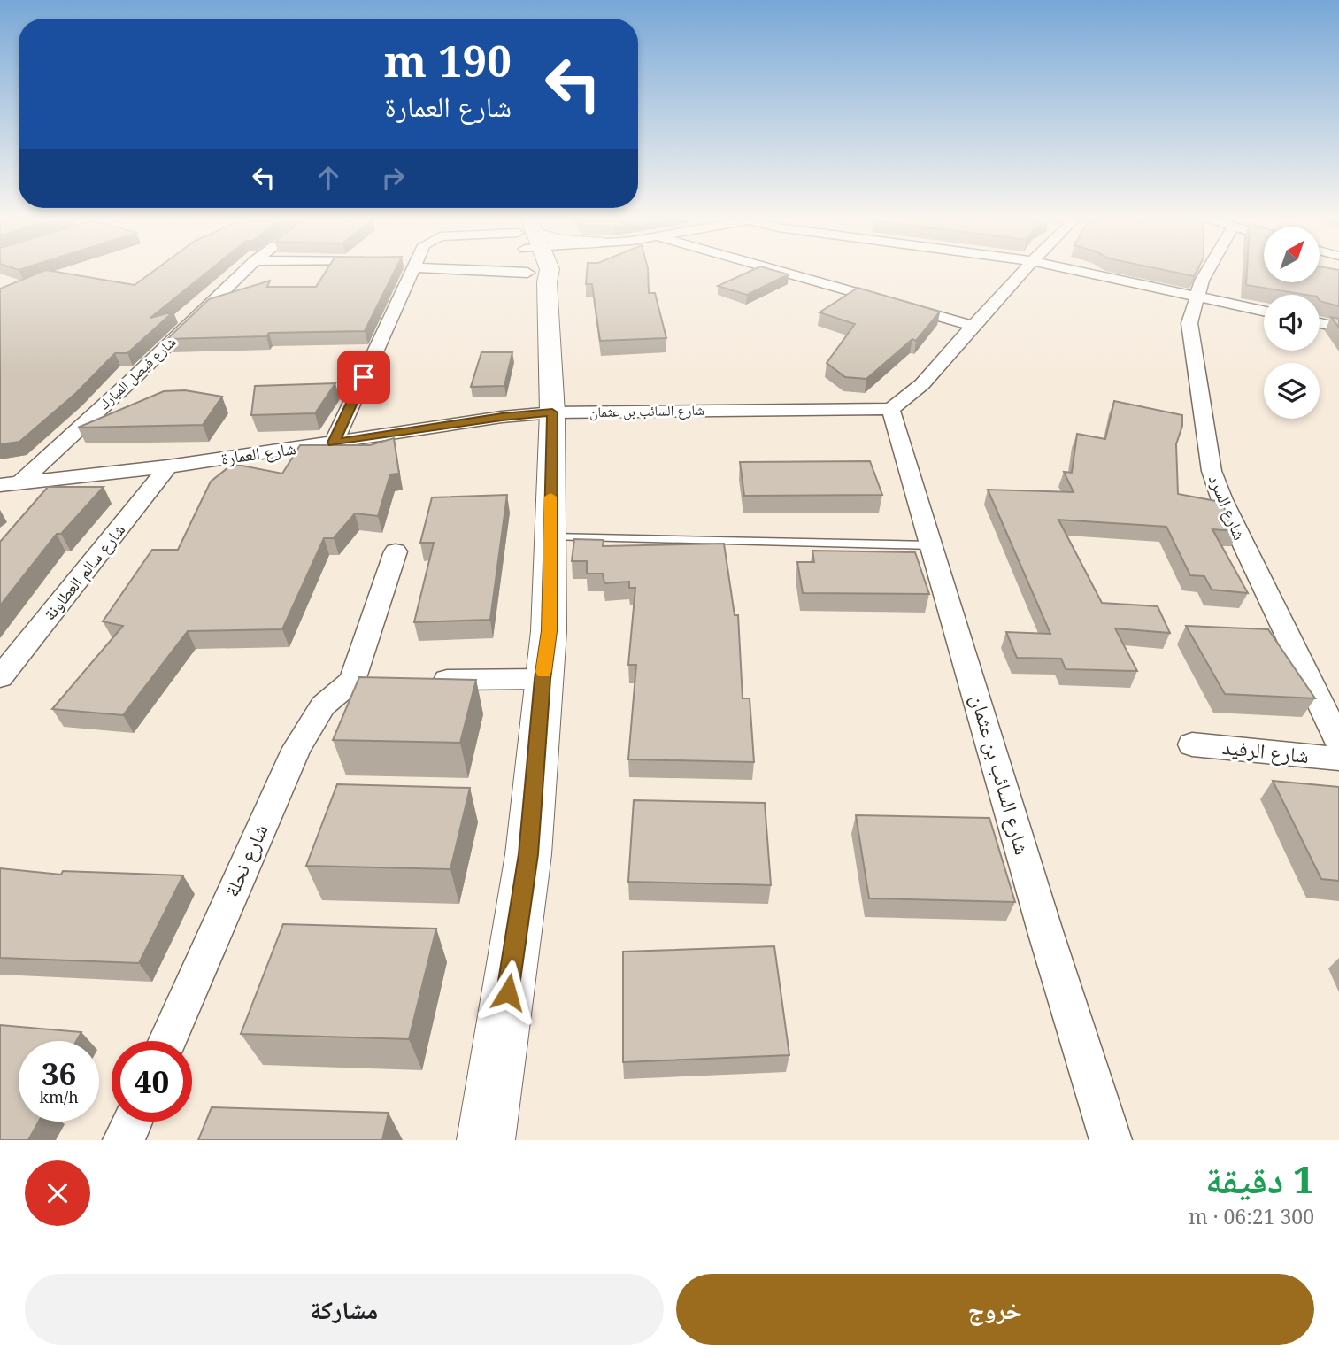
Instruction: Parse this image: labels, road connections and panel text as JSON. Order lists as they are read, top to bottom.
{
  "streets": {
    "street": [
      "شارع فيصل المبارك",
      "شارع السائب بن عثمان",
      "شارع العمارة",
      "شارع السرد",
      "شارع سالم العطاونة",
      "شارع الرفيد",
      "شارع نحلة"
    ]
  },
  "crossings": [
    ["شارع فيصل المبارك", "شارع العمارة"],
    ["شارع السائب بن عثمان", "شارع العمارة"],
    ["شارع العمارة", "شارع سالم العطاونة"]
  ],
  "north": "top right",
  "page": {
    "turn": ["190 m", "شارع العمارة"],
    "speed": "36 km/h",
    "limit": "40",
    "heading": ["1 دقيقة", "300 m · 06:21"],
    "buttons": ["خروج", "مشاركة"]
  }
}
